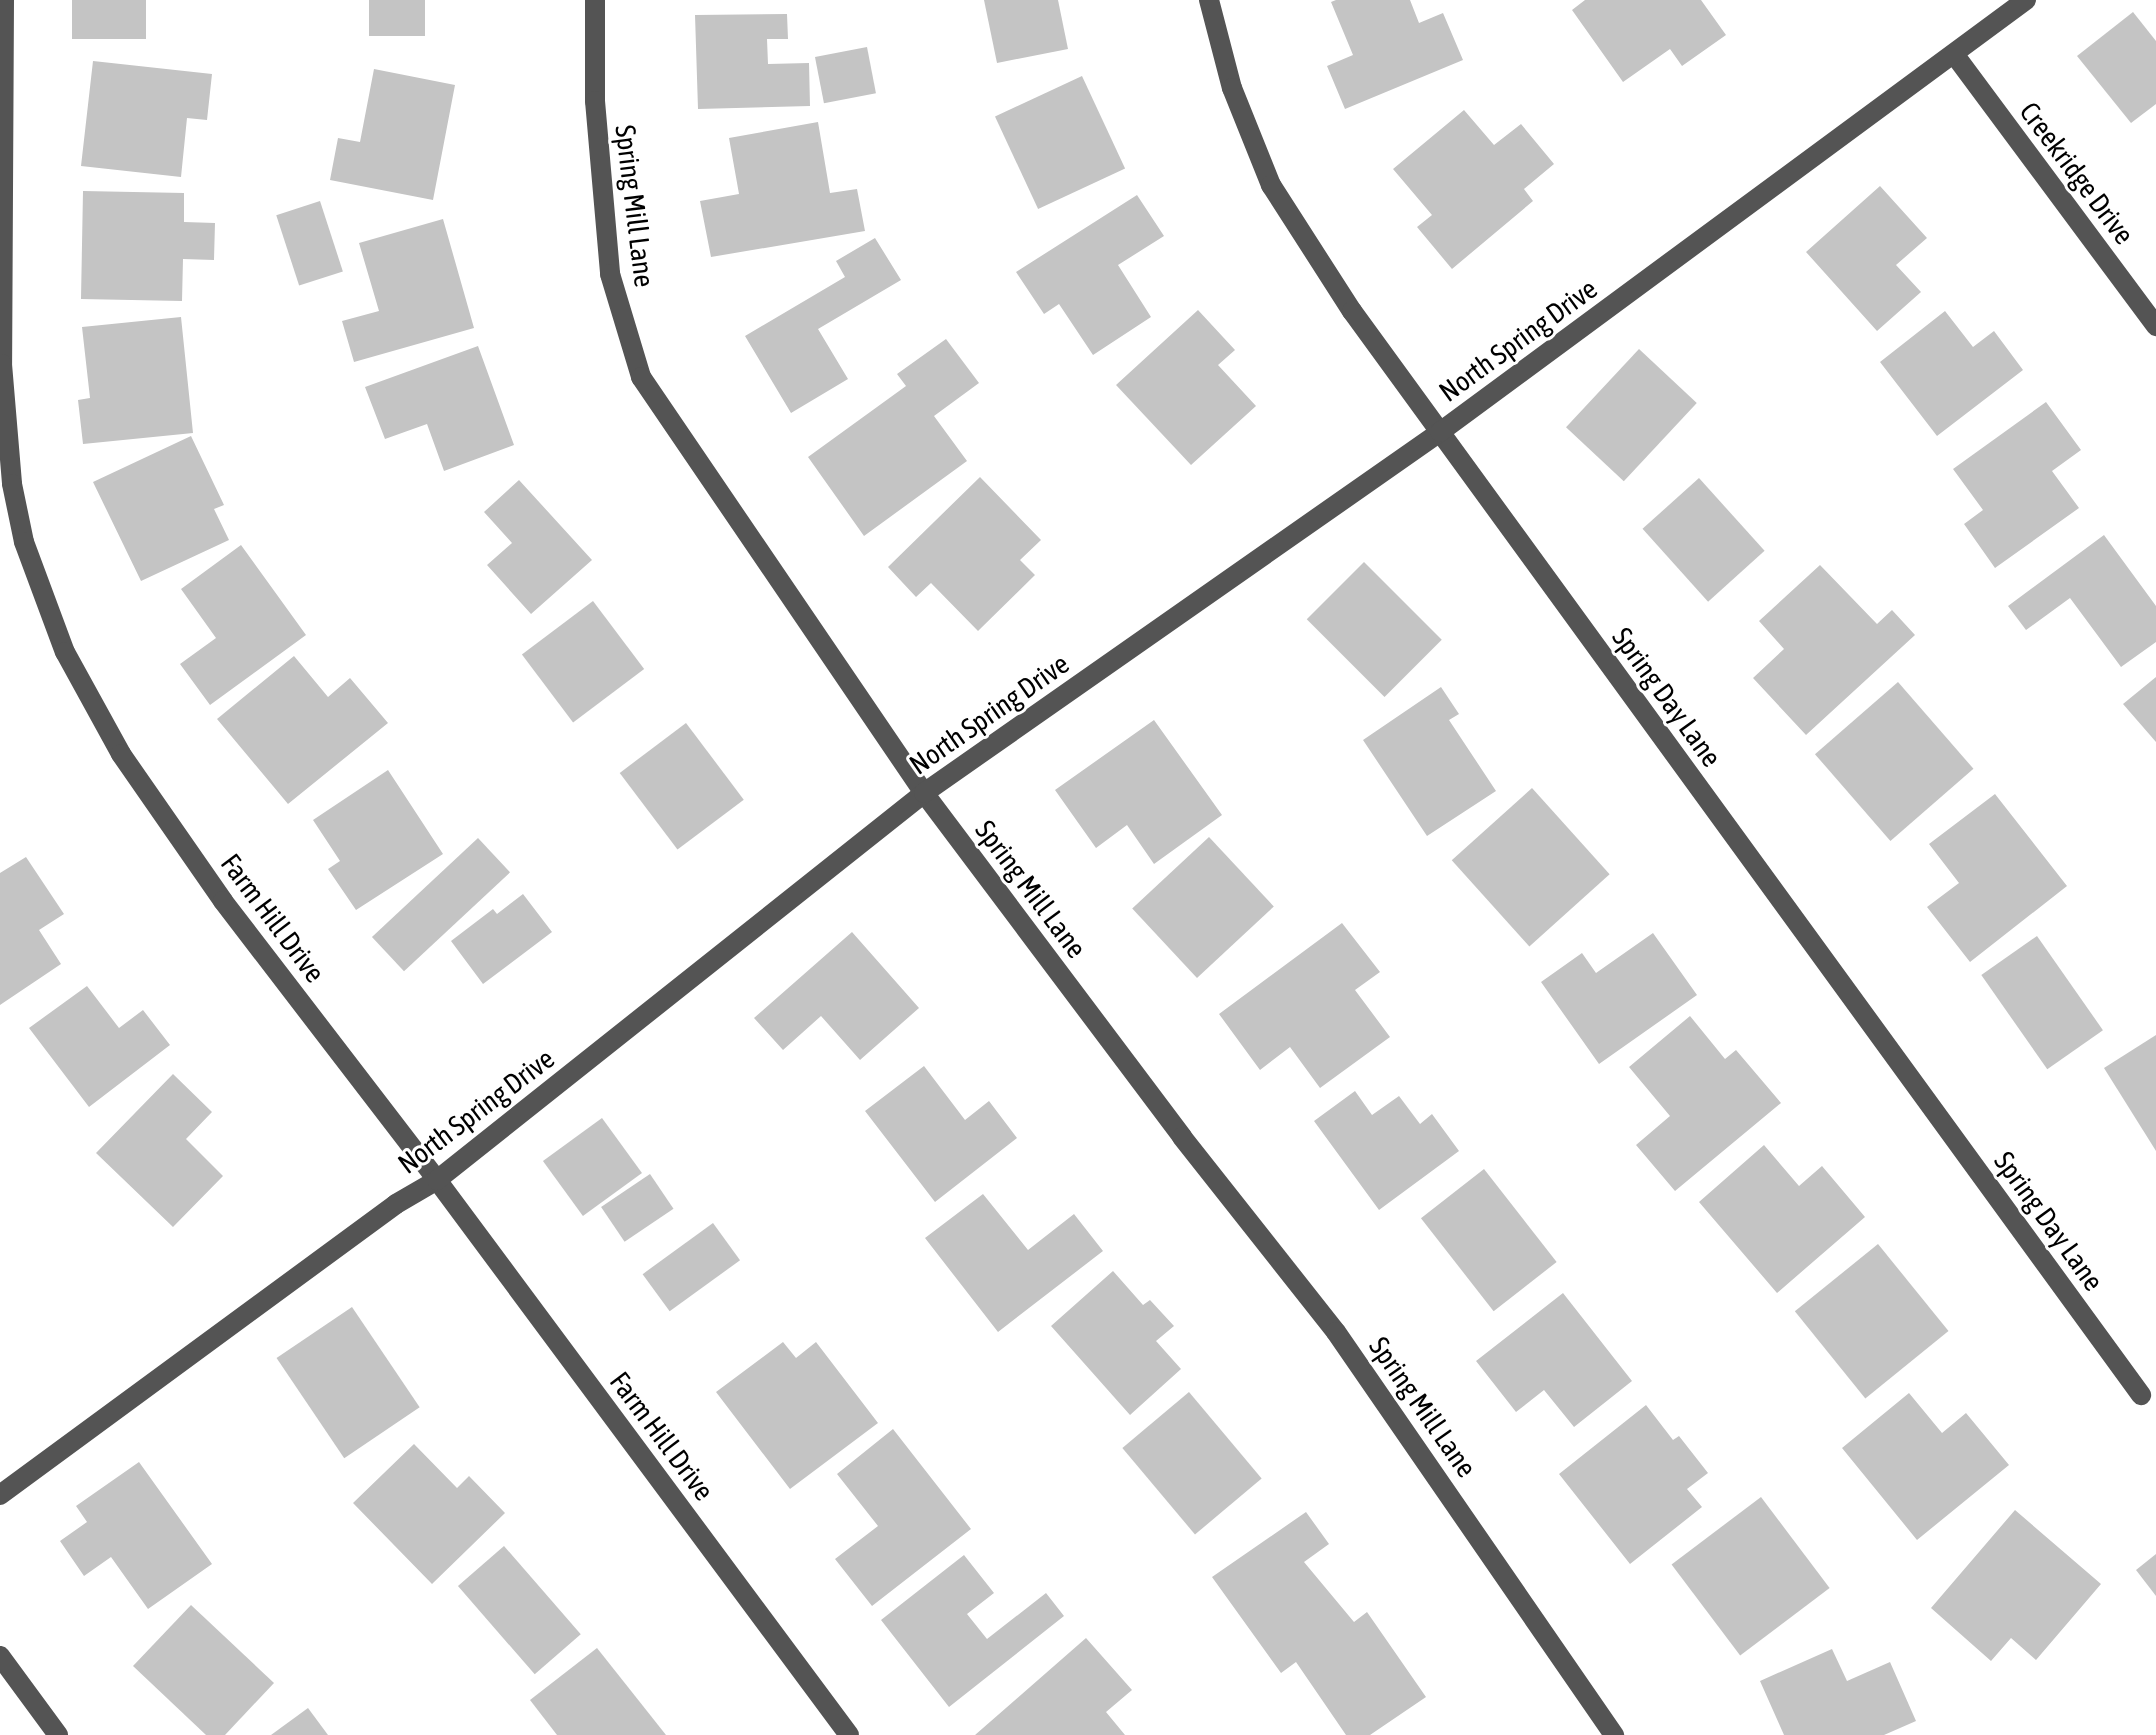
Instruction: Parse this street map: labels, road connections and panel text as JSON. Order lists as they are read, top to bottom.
{
  "streets": {
    "street": [
      "Creekridge Drive",
      "Spring Mill Lane",
      "North Spring Drive",
      "Spring Day Lane",
      "Farm Hill Drive"
    ]
  },
  "crossings": [
    ["Creekridge Drive", "North Spring Drive"],
    ["Spring Mill Lane", "North Spring Drive"],
    ["North Spring Drive", "Spring Day Lane"],
    ["North Spring Drive", "Farm Hill Drive"]
  ]
}
